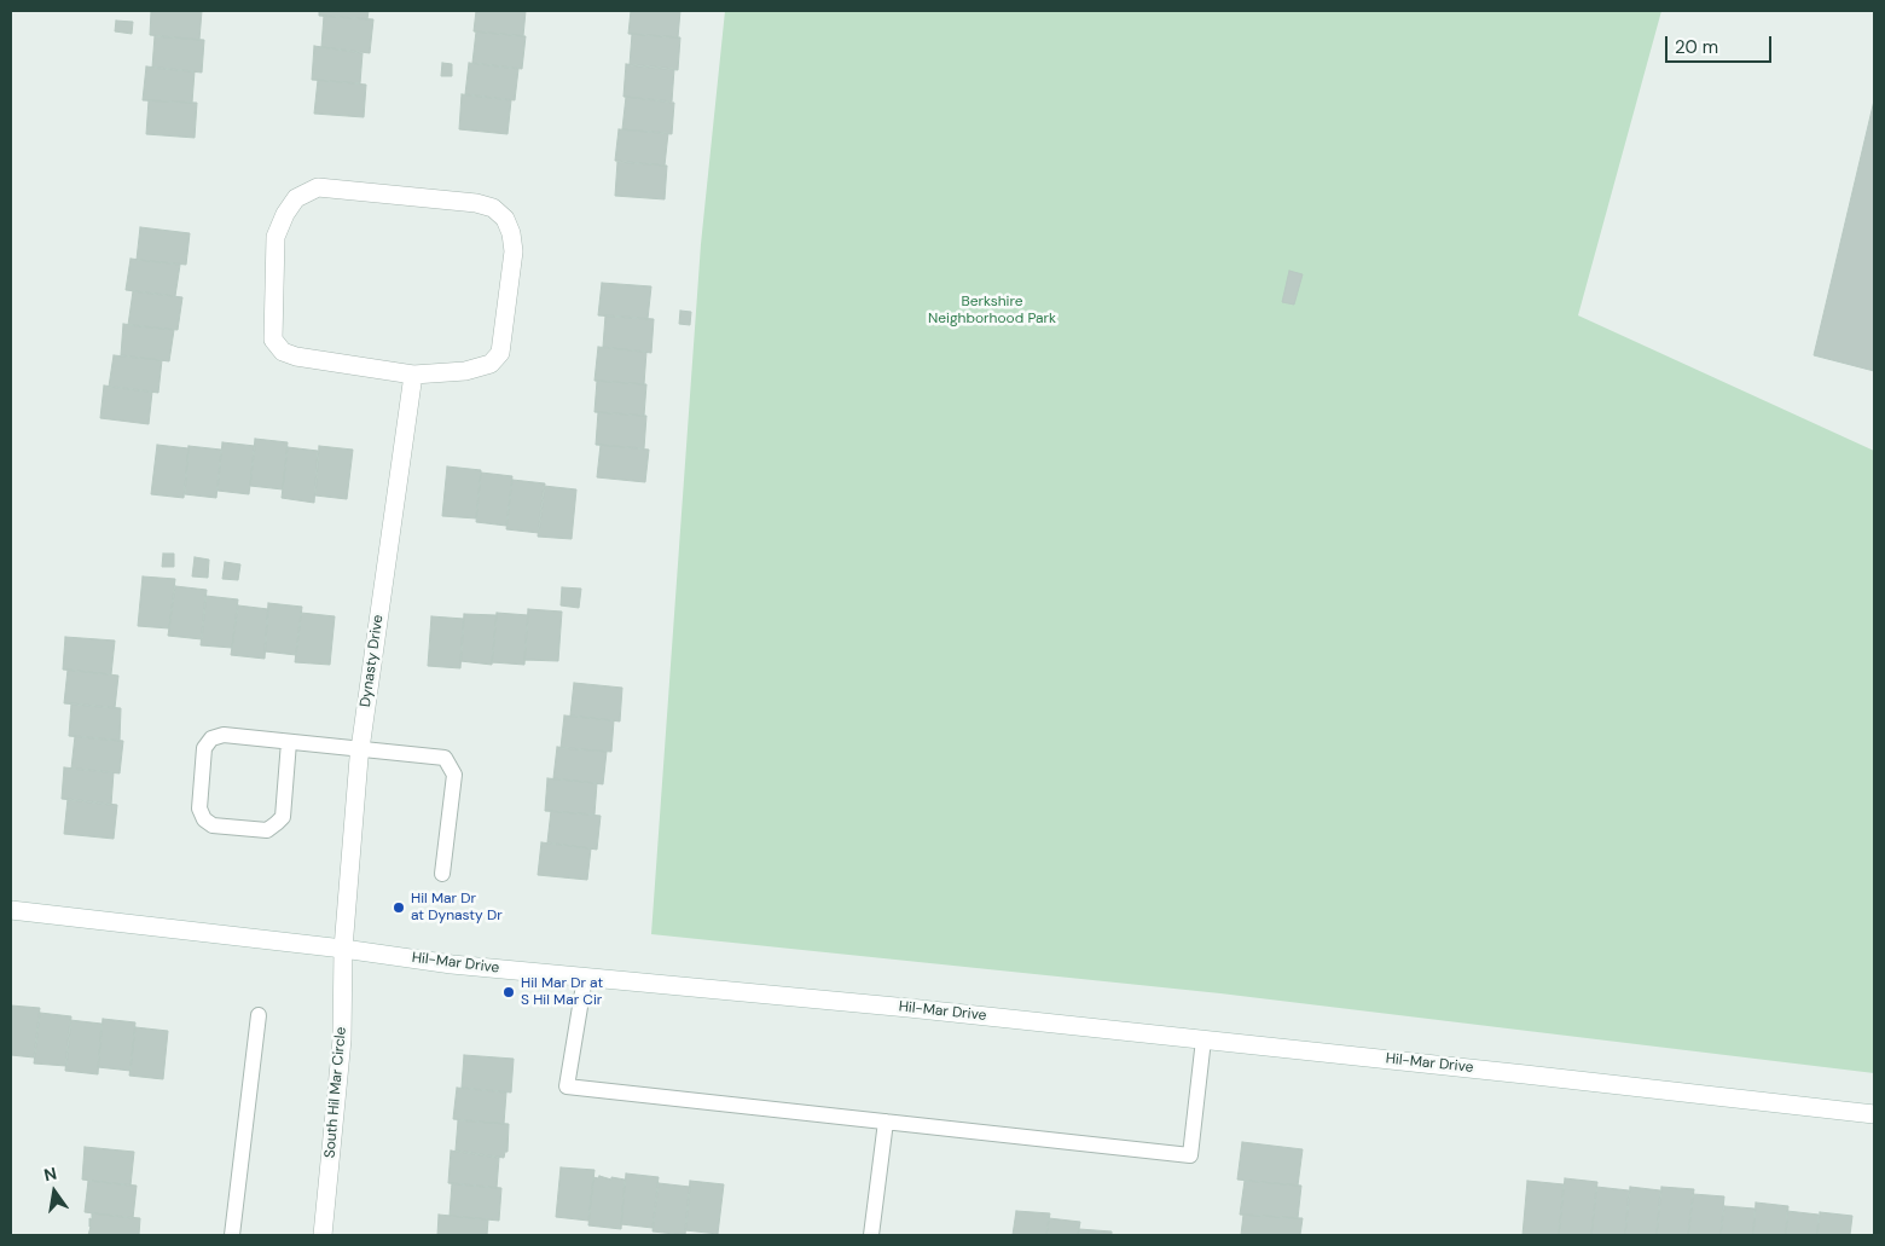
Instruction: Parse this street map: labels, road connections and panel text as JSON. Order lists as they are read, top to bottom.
{
  "streets": {
    "street": ["Dynasty Drive", "Hil-Mar Drive", "South Hil Mar Circle"]
  },
  "crossings": [
    ["Dynasty Drive", "Hil-Mar Drive"],
    ["Dynasty Drive", "South Hil Mar Circle"],
    ["Hil-Mar Drive", "South Hil Mar Circle"]
  ],
  "parks": ["Berkshire Neighborhood Park"],
  "places": ["Hil Mar Dr at Dynasty Dr", "Hil Mar Dr at S Hil Mar Cir"],
  "scale_bar": "20 m",
  "north": "top"
}
